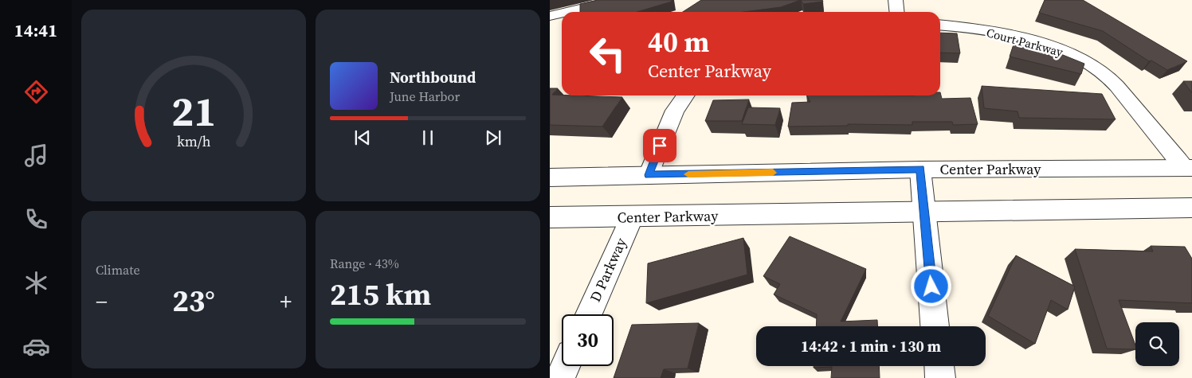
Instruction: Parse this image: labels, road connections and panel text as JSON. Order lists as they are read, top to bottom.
{
  "streets": {
    "street": ["Court Parkway", "Center Parkway", "D Parkway"]
  },
  "crossings": [
    ["Court Parkway", "Center Parkway"],
    ["Center Parkway", "D Parkway"]
  ],
  "page": {
    "tabs": "14:41",
    "turn": ["40 m", "Center Parkway"],
    "song": ["Northbound", "June Harbor"],
    "tile": [
      "Climate",
      ["Range · 43%", "215 km"]
    ],
    "heat": ["−", "23°", "+"],
    "limit": "30",
    "trip": "14:42 · 1 min · 130 m",
    "gauge": ["21", "km/h"]
  }
}
